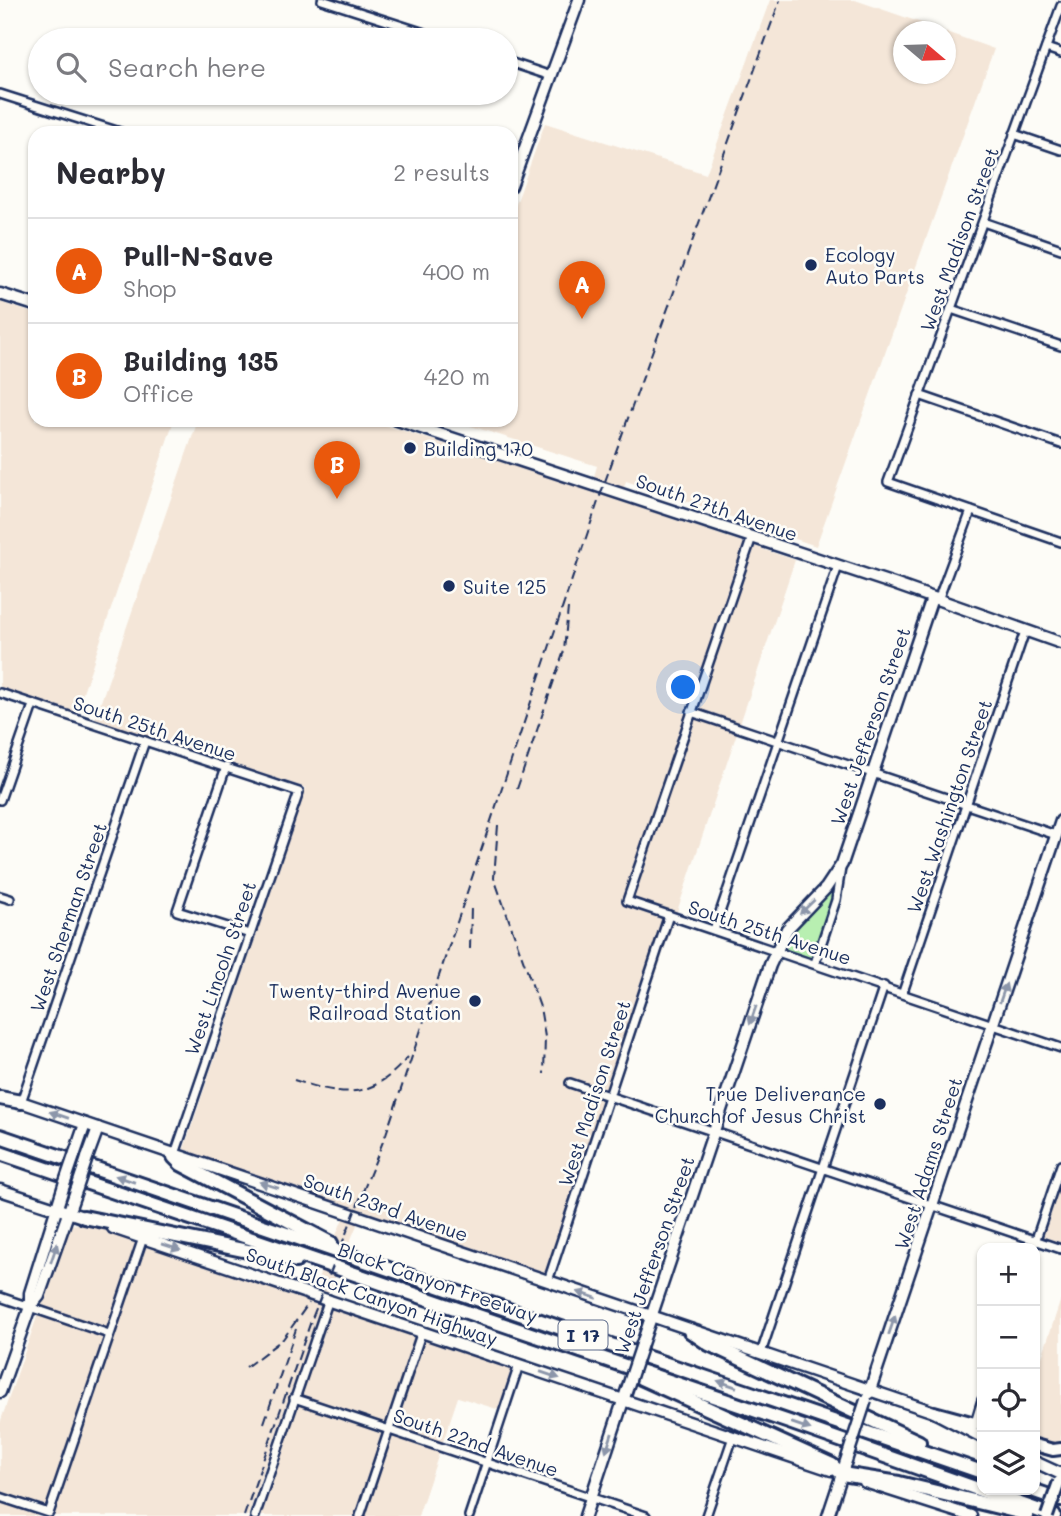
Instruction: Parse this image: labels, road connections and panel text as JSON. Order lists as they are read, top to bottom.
{
  "streets": {
    "highway": ["Black Canyon Freeway", "I 17"],
    "main road": [
      "South 27th Avenue",
      "West Jefferson Street",
      "West Adams Street",
      "South 23rd Avenue",
      "South Black Canyon Highway"
    ],
    "street": [
      "West Madison Street",
      "South 25th Avenue",
      "West Washington Street",
      "West Sherman Street",
      "West Lincoln Street",
      "South 22nd Avenue"
    ]
  },
  "crossings": [
    ["West Madison Street", "West Jefferson Street"],
    ["West Madison Street", "South 25th Avenue"],
    ["West Madison Street", "South 23rd Avenue"],
    ["South 27th Avenue", "West Jefferson Street"],
    ["South 27th Avenue", "West Washington Street"],
    ["West Jefferson Street", "South 25th Avenue"],
    ["West Jefferson Street", "South 23rd Avenue"],
    ["West Jefferson Street", "South Black Canyon Highway"],
    ["West Jefferson Street", "South 22nd Avenue"],
    ["South 25th Avenue", "West Washington Street"],
    ["South 25th Avenue", "West Sherman Street"],
    ["South 25th Avenue", "West Lincoln Street"],
    ["South 25th Avenue", "West Adams Street"],
    ["West Sherman Street", "South 23rd Avenue"],
    ["West Lincoln Street", "South 23rd Avenue"],
    ["West Adams Street", "South 23rd Avenue"],
    ["West Adams Street", "South Black Canyon Highway"]
  ],
  "one_way": ["West Adams Street", "South 23rd Avenue"],
  "places": [
    "Ecology Auto Parts",
    "Building 170",
    "Suite 125",
    "Twenty-third Avenue Railroad Station",
    "True Deliverance Church of Jesus Christ"
  ],
  "north": "right",
  "page": {
    "search": "Search here",
    "heading": ["Nearby", "2 results"],
    "list": [
      {
        "mark": "A",
        "name": "Pull-N-Save",
        "note": "Shop",
        "value": "400 m"
      },
      {
        "mark": "B",
        "name": "Building 135",
        "note": "Office",
        "value": "420 m"
      }
    ],
    "pins": ["A", "B"],
    "map_buttons": ["+", "−"]
  }
}
